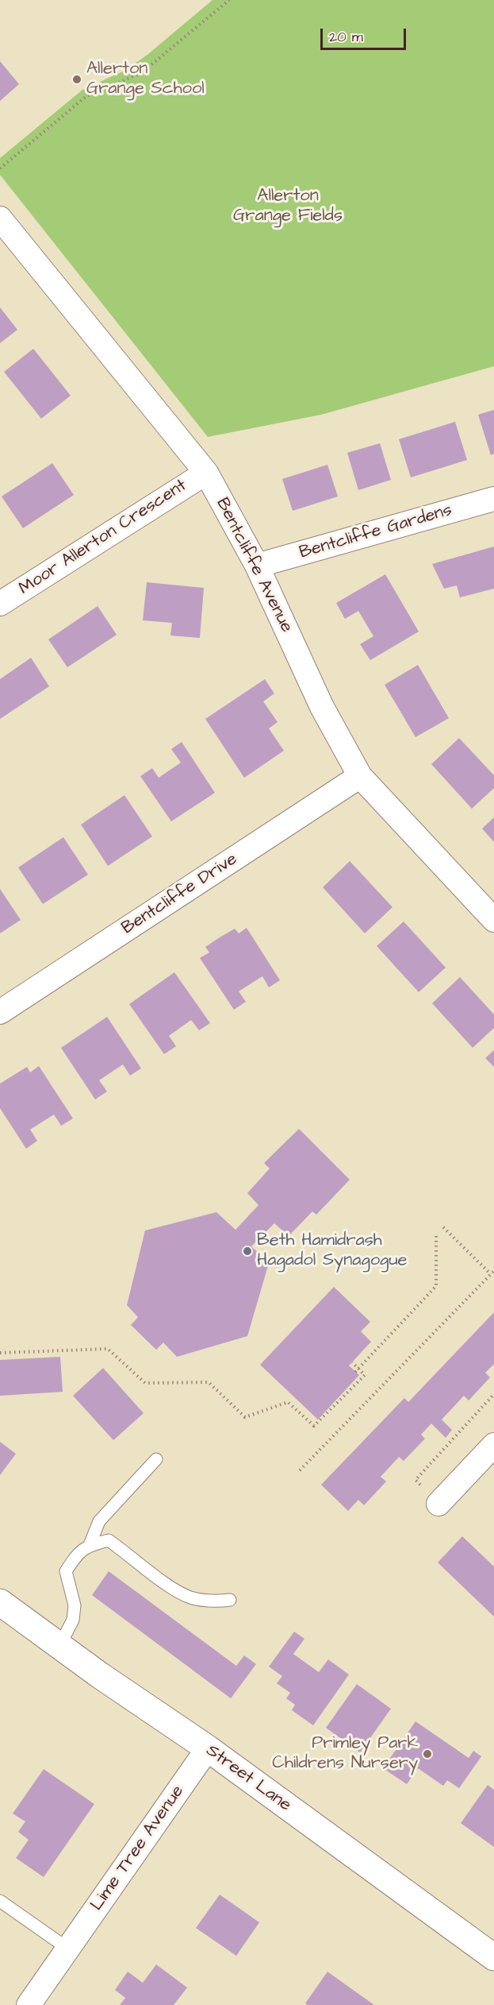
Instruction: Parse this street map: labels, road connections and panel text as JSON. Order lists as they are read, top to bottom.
{
  "streets": {
    "street": [
      "Bentcliffe Gardens",
      "Moor Allerton Crescent",
      "Bentcliffe Avenue",
      "Bentcliffe Drive",
      "Street Lane",
      "Lime Tree Avenue"
    ]
  },
  "crossings": [
    ["Bentcliffe Gardens", "Bentcliffe Avenue"],
    ["Moor Allerton Crescent", "Bentcliffe Avenue"],
    ["Bentcliffe Avenue", "Bentcliffe Drive"],
    ["Street Lane", "Lime Tree Avenue"]
  ],
  "parks": ["Allerton Grange Fields"],
  "places": ["Allerton Grange School", "Beth Hamidrash Hagadol Synagogue", "Primley Park Childrens Nursery"],
  "scale_bar": "20 m"
}
